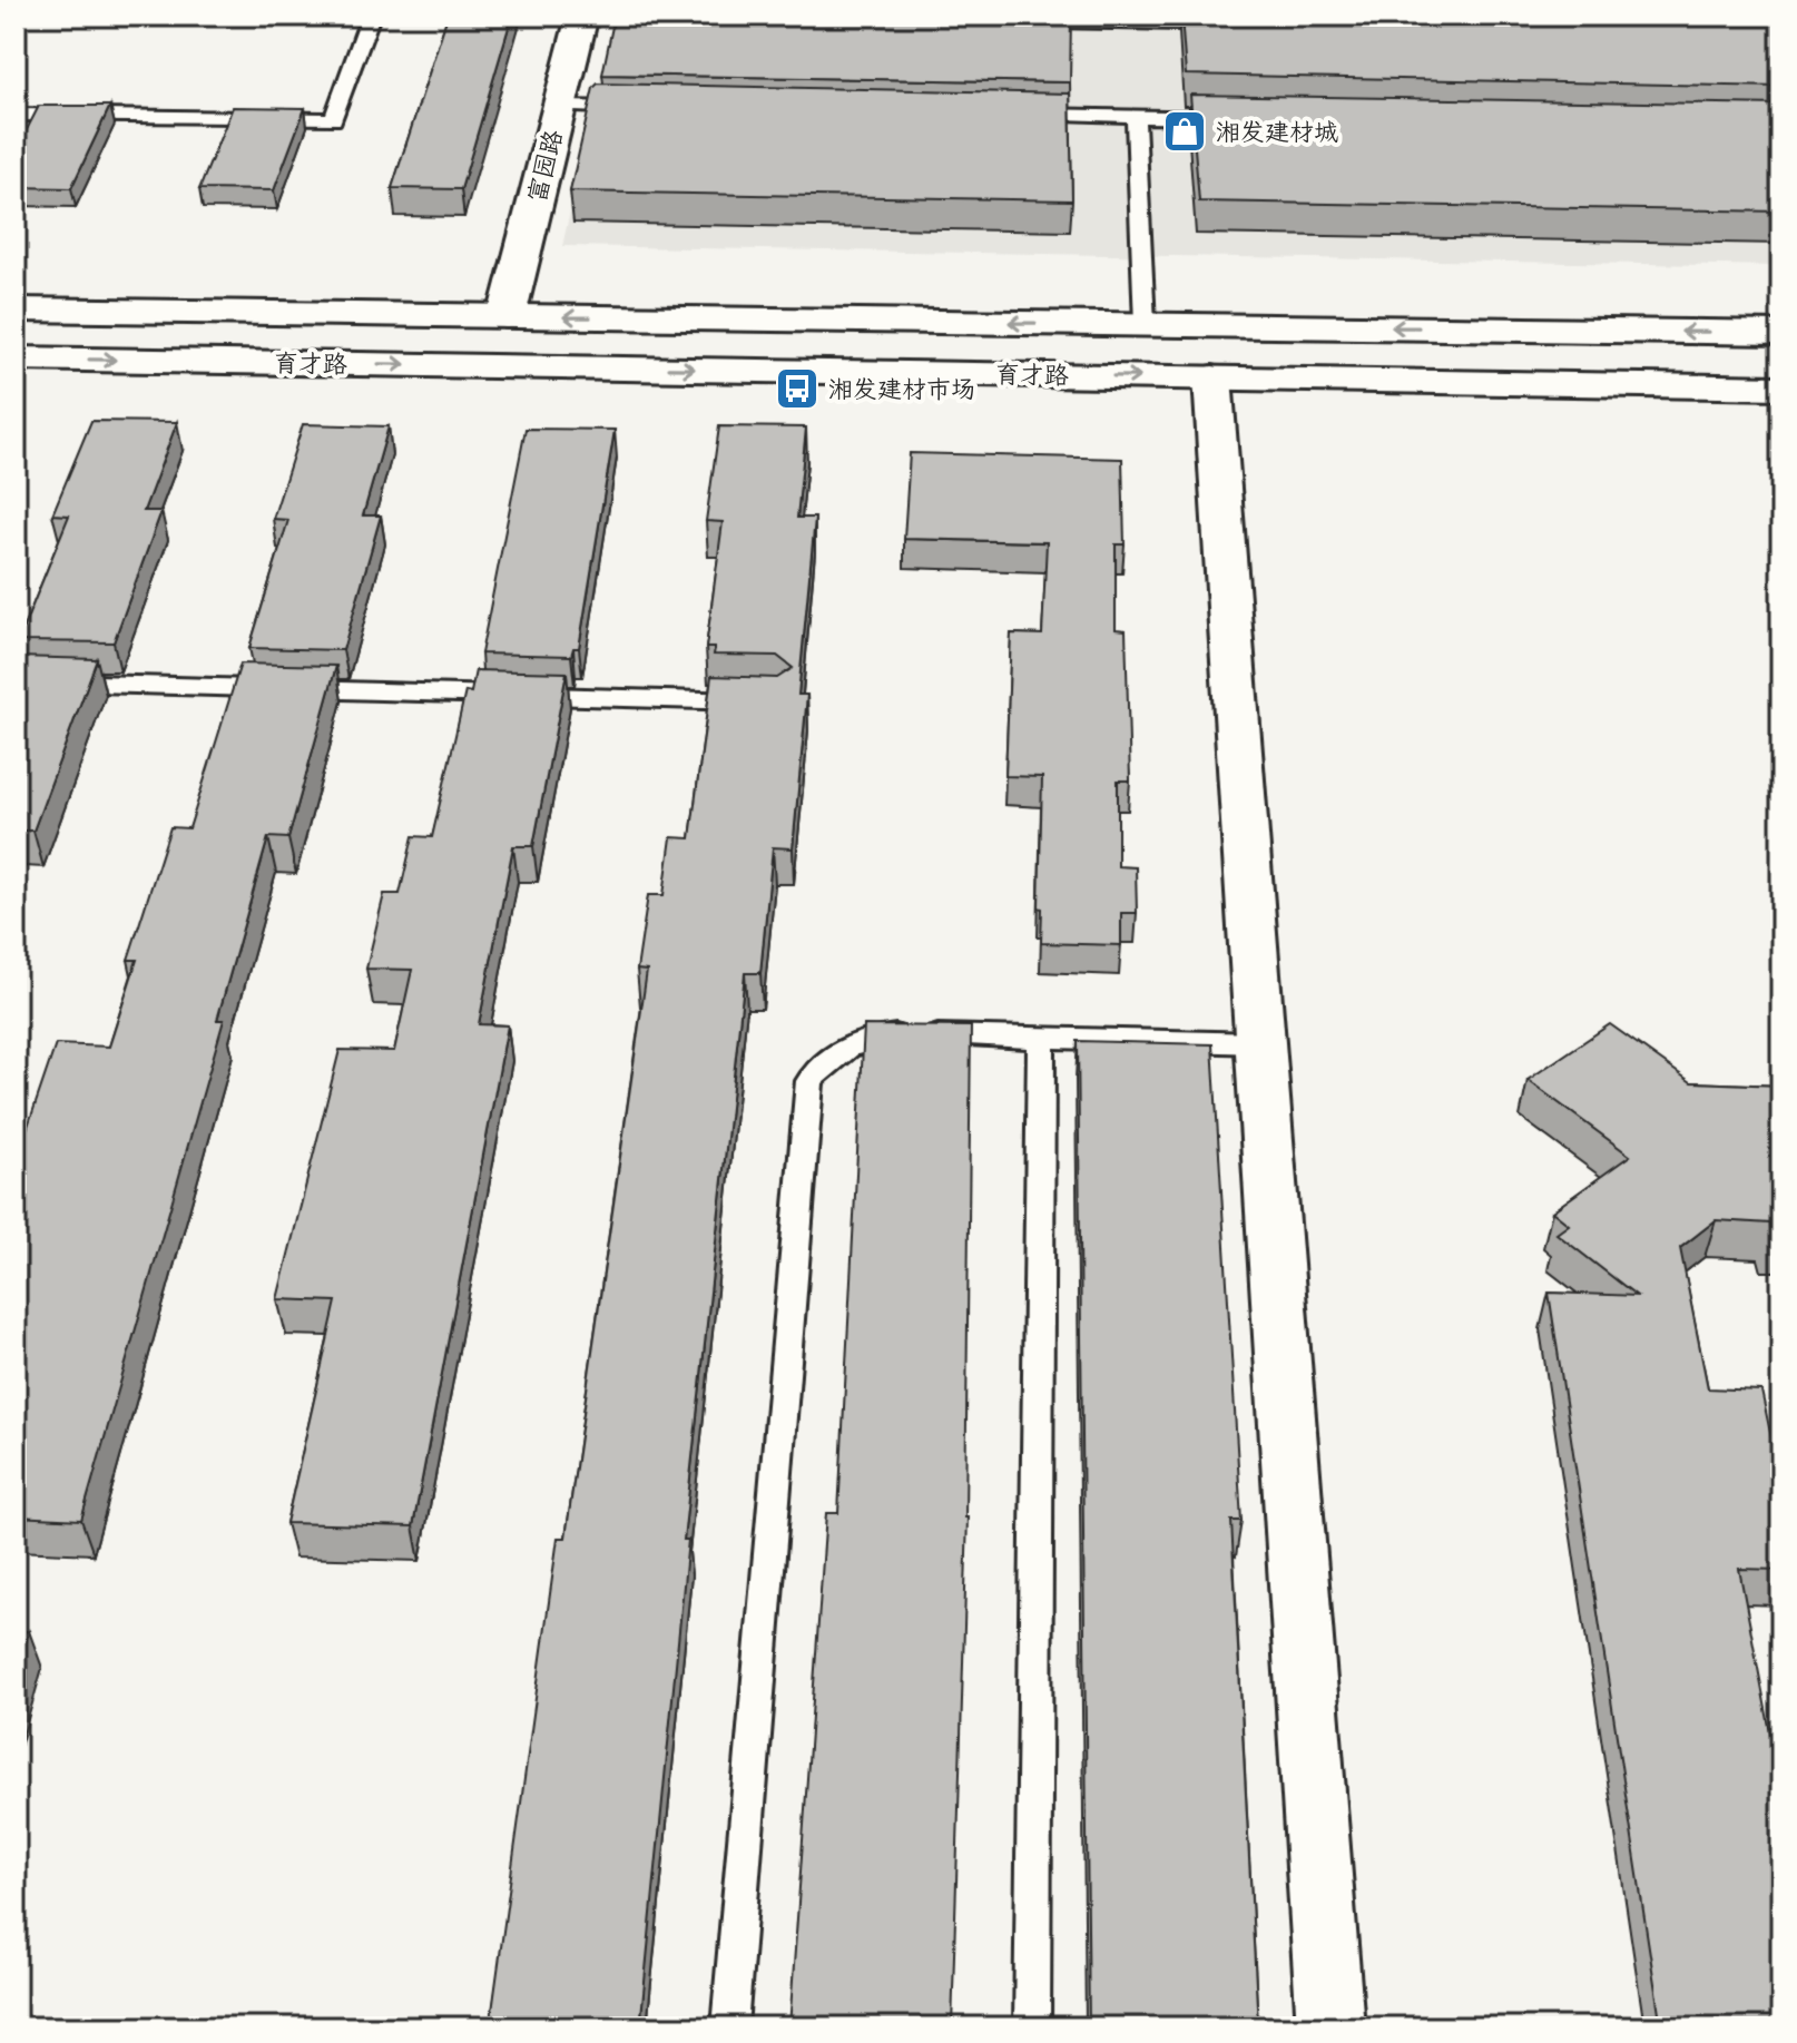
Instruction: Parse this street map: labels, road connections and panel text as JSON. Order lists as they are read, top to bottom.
{
  "streets": {
    "main road": ["富园路", "育才路"]
  },
  "crossings": [
    ["富园路", "育才路"]
  ],
  "places": {
    "shop": ["湘发建材城"],
    "bus stop": ["湘发建材市场"]
  }
}
